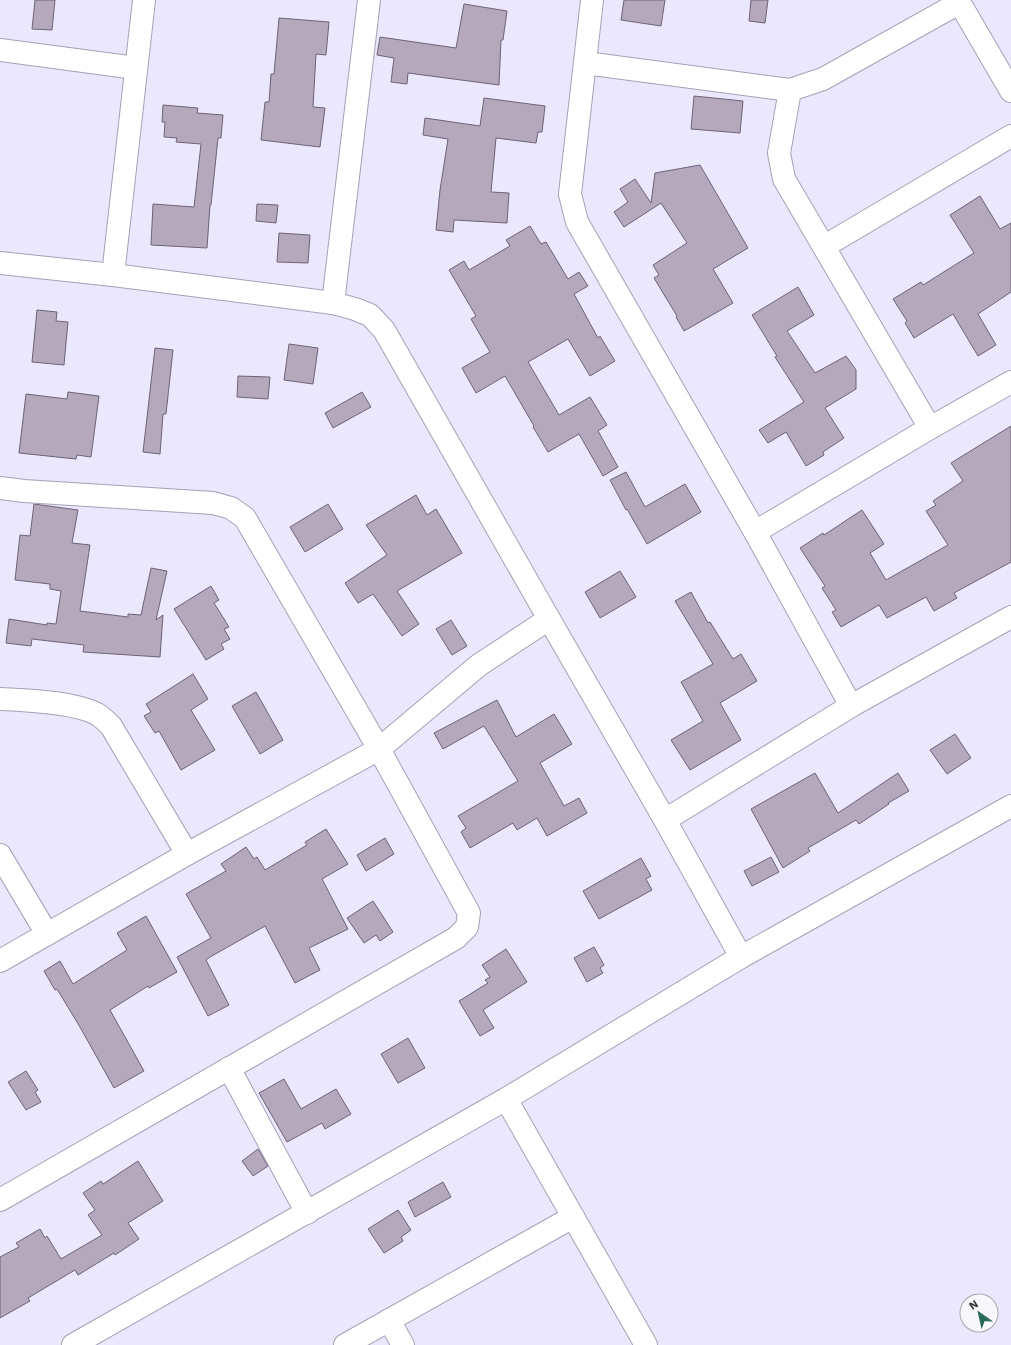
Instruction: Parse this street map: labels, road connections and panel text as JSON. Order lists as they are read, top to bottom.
{
  "north": "top left"
}
